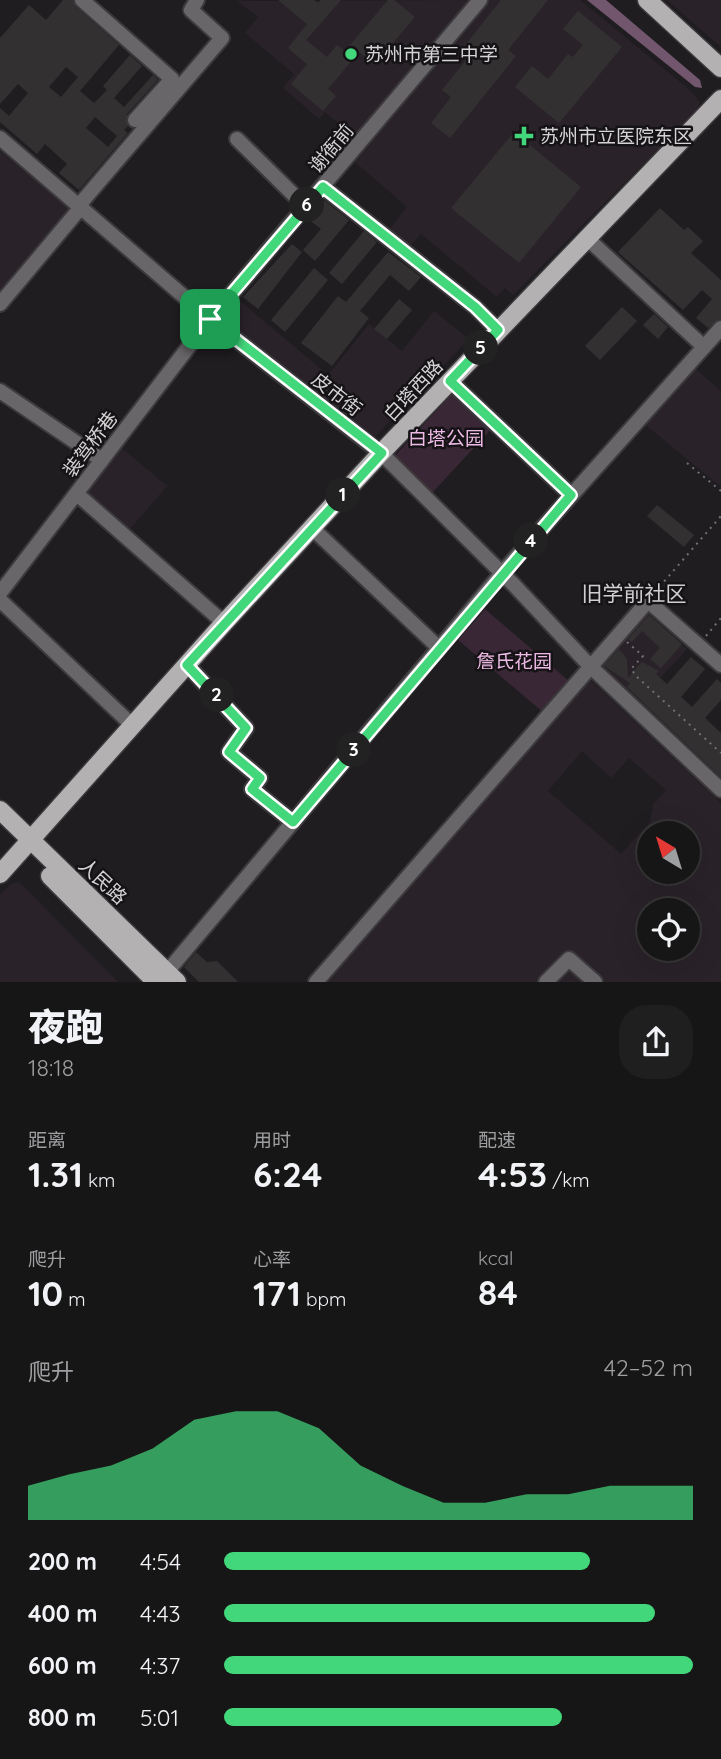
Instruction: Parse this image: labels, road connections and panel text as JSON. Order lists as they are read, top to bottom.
{
  "streets": {
    "main road": ["白塔西路", "人民路"],
    "street": ["谢衙前", "皮市街", "装驾桥巷"]
  },
  "crossings": [
    ["谢衙前", "皮市街"],
    ["谢衙前", "装驾桥巷"],
    ["白塔西路", "皮市街"],
    ["白塔西路", "人民路"],
    ["皮市街", "装驾桥巷"]
  ],
  "districts": ["旧学前社区"],
  "parks": ["白塔公园", "詹氏花园"],
  "places": {
    "other": ["苏州市第三中学"],
    "health": ["苏州市立医院东区"]
  },
  "north": "top left",
  "page": {
    "pins": [
      "6",
      "5",
      "1",
      "4",
      "2",
      "3"
    ],
    "heading": ["夜跑", "18:18"],
    "stats": [
      ["距离", "1.31 km"],
      ["用时", "6:24"],
      ["配速", "4:53 /km"],
      ["爬升", "10 m"],
      ["心率", "171 bpm"],
      ["kcal", "84"]
    ],
    "chart": ["爬升", "42–52 m"],
    "list": [
      {
        "name": "200 m",
        "note": "4:54"
      },
      {
        "name": "400 m",
        "note": "4:43"
      },
      {
        "name": "600 m",
        "note": "4:37"
      },
      {
        "name": "800 m",
        "note": "5:01"
      }
    ]
  }
}
